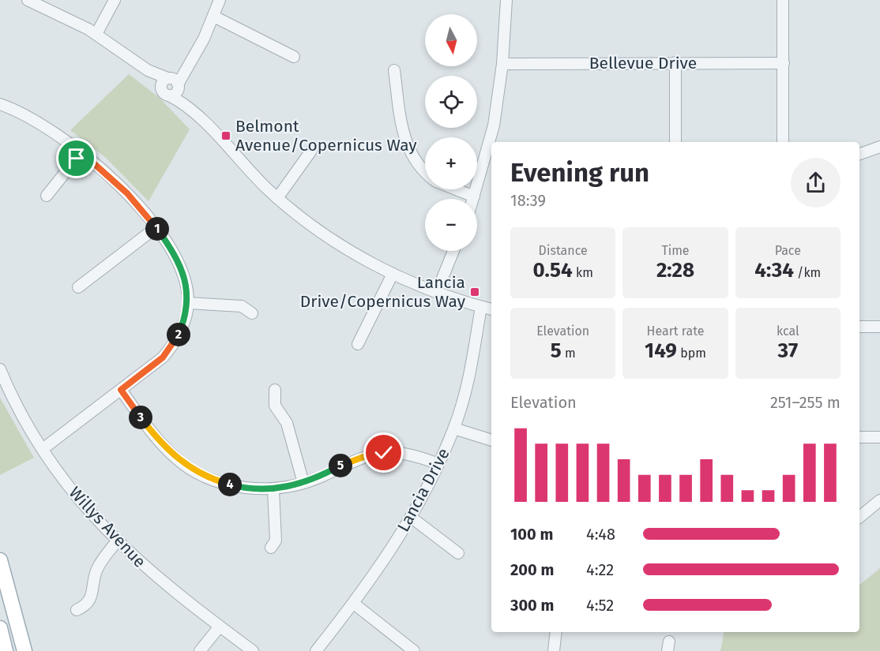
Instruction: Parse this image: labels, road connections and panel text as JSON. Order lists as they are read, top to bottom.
{
  "streets": {
    "street": ["Bellevue Drive", "Lancia Drive", "Willys Avenue"]
  },
  "places": {
    "transit": ["Belmont Avenue/Copernicus Way", "Lancia Drive/Copernicus Way"]
  },
  "north": "bottom",
  "page": {
    "map_buttons": ["+", "−"],
    "heading": ["Evening run", "18:39"],
    "pins": [
      "1",
      "2",
      "3",
      "5",
      "4"
    ],
    "stats": [
      ["Distance", "0.54 km"],
      ["Time", "2:28"],
      ["Pace", "4:34 /km"],
      ["Elevation", "5 m"],
      ["Heart rate", "149 bpm"],
      ["kcal", "37"]
    ],
    "chart": ["Elevation", "251–255 m"],
    "list": [
      {
        "name": "100 m",
        "note": "4:48"
      },
      {
        "name": "200 m",
        "note": "4:22"
      },
      {
        "name": "300 m",
        "note": "4:52"
      }
    ]
  }
}
